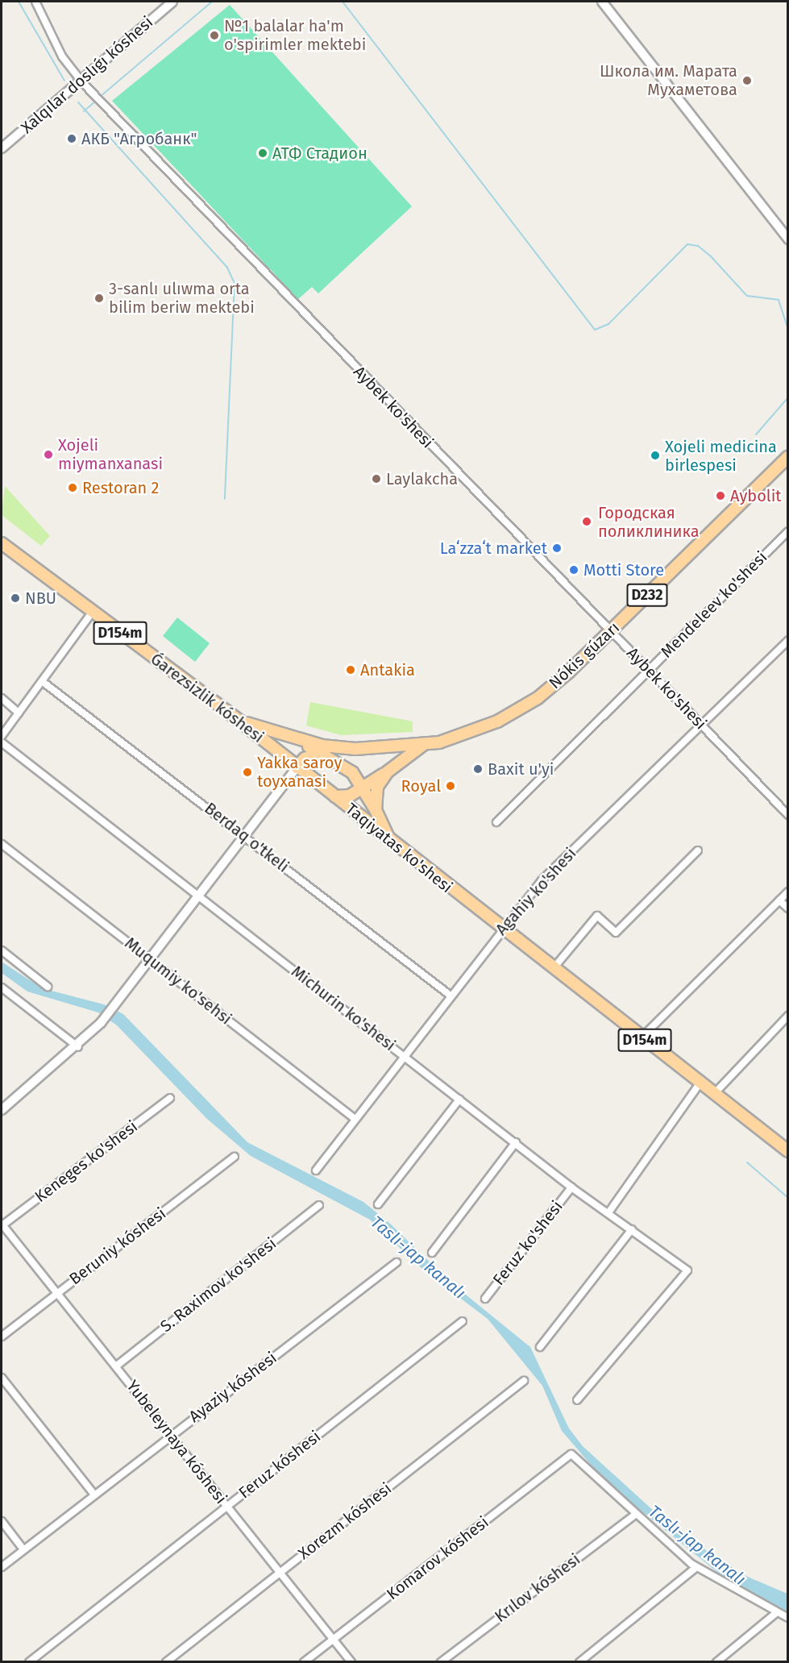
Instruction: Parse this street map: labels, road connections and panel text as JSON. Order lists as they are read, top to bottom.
{
  "streets": {
    "main road": [
      "D232",
      "D154m",
      "Nókis gúzarı",
      "Ǵarezsizlik kóshesi",
      "Taqiyatas ko'shesi"
    ],
    "street": [
      "Xalqılar doslıǵı kóshesi",
      "Aybek ko'shesi",
      "Mendeleev ko'shesi",
      "Berdaq o'tkeli",
      "Agahiy ko'shesi",
      "Muqumiy ko'sehsi",
      "Michurin ko'shesi",
      "Keneges ko'shesi",
      "Feruz ko'shesi",
      "Beruniy kóshesi",
      "S. Raximov ko'shesi",
      "Ayaziy kóshesi",
      "Yubeleynaya kóshesi",
      "Feruz kóshesi",
      "Xorezm kóshesi",
      "Komarov kóshesi",
      "Krılov kóshesi"
    ]
  },
  "crossings": [
    ["Xalqılar doslıǵı kóshesi", "Aybek ko'shesi"],
    ["Aybek ko'shesi", "Mendeleev ko'shesi"],
    ["Aybek ko'shesi", "Nókis gúzarı"],
    ["Aybek ko'shesi", "Agahiy ko'shesi"],
    ["D232", "Nókis gúzarı"],
    ["D232", "Ǵarezsizlik kóshesi"],
    ["D232", "Taqiyatas ko'shesi"],
    ["D154m", "Taqiyatas ko'shesi"],
    ["D154m", "Agahiy ko'shesi"],
    ["Ǵarezsizlik kóshesi", "Taqiyatas ko'shesi"],
    ["Berdaq o'tkeli", "Agahiy ko'shesi"],
    ["Taqiyatas ko'shesi", "Agahiy ko'shesi"],
    ["Agahiy ko'shesi", "Muqumiy ko'sehsi"],
    ["Agahiy ko'shesi", "Michurin ko'shesi"],
    ["Michurin ko'shesi", "Feruz ko'shesi"],
    ["Keneges ko'shesi", "Yubeleynaya kóshesi"],
    ["Beruniy kóshesi", "Yubeleynaya kóshesi"],
    ["S. Raximov ko'shesi", "Yubeleynaya kóshesi"],
    ["Ayaziy kóshesi", "Yubeleynaya kóshesi"],
    ["Yubeleynaya kóshesi", "Feruz kóshesi"],
    ["Yubeleynaya kóshesi", "Xorezm kóshesi"],
    ["Yubeleynaya kóshesi", "Komarov kóshesi"],
    ["Komarov kóshesi", "Krılov kóshesi"]
  ],
  "water": ["Taslı-jap kanalı"],
  "places": [
    "№1 balalar ha'm o'spirimler mektebi",
    "Школа им. Марата Мухаметова",
    "АКБ \"Агробанк\"",
    "АТФ Стадион",
    "3-sanlı ulıwma orta bilim beriw mektebi",
    "Xojeli miymanxanasi",
    "Xojeli medicina birlespesi",
    "Laylakcha",
    "Restoran 2",
    "Aybolit",
    "Городская поликлиника",
    "Laʻzzaʻt market",
    "Motti Store",
    "NBU",
    "Antakia",
    "Baxit u'yi",
    "Yakka saroy toyxanasi",
    "Royal"
  ]
}
